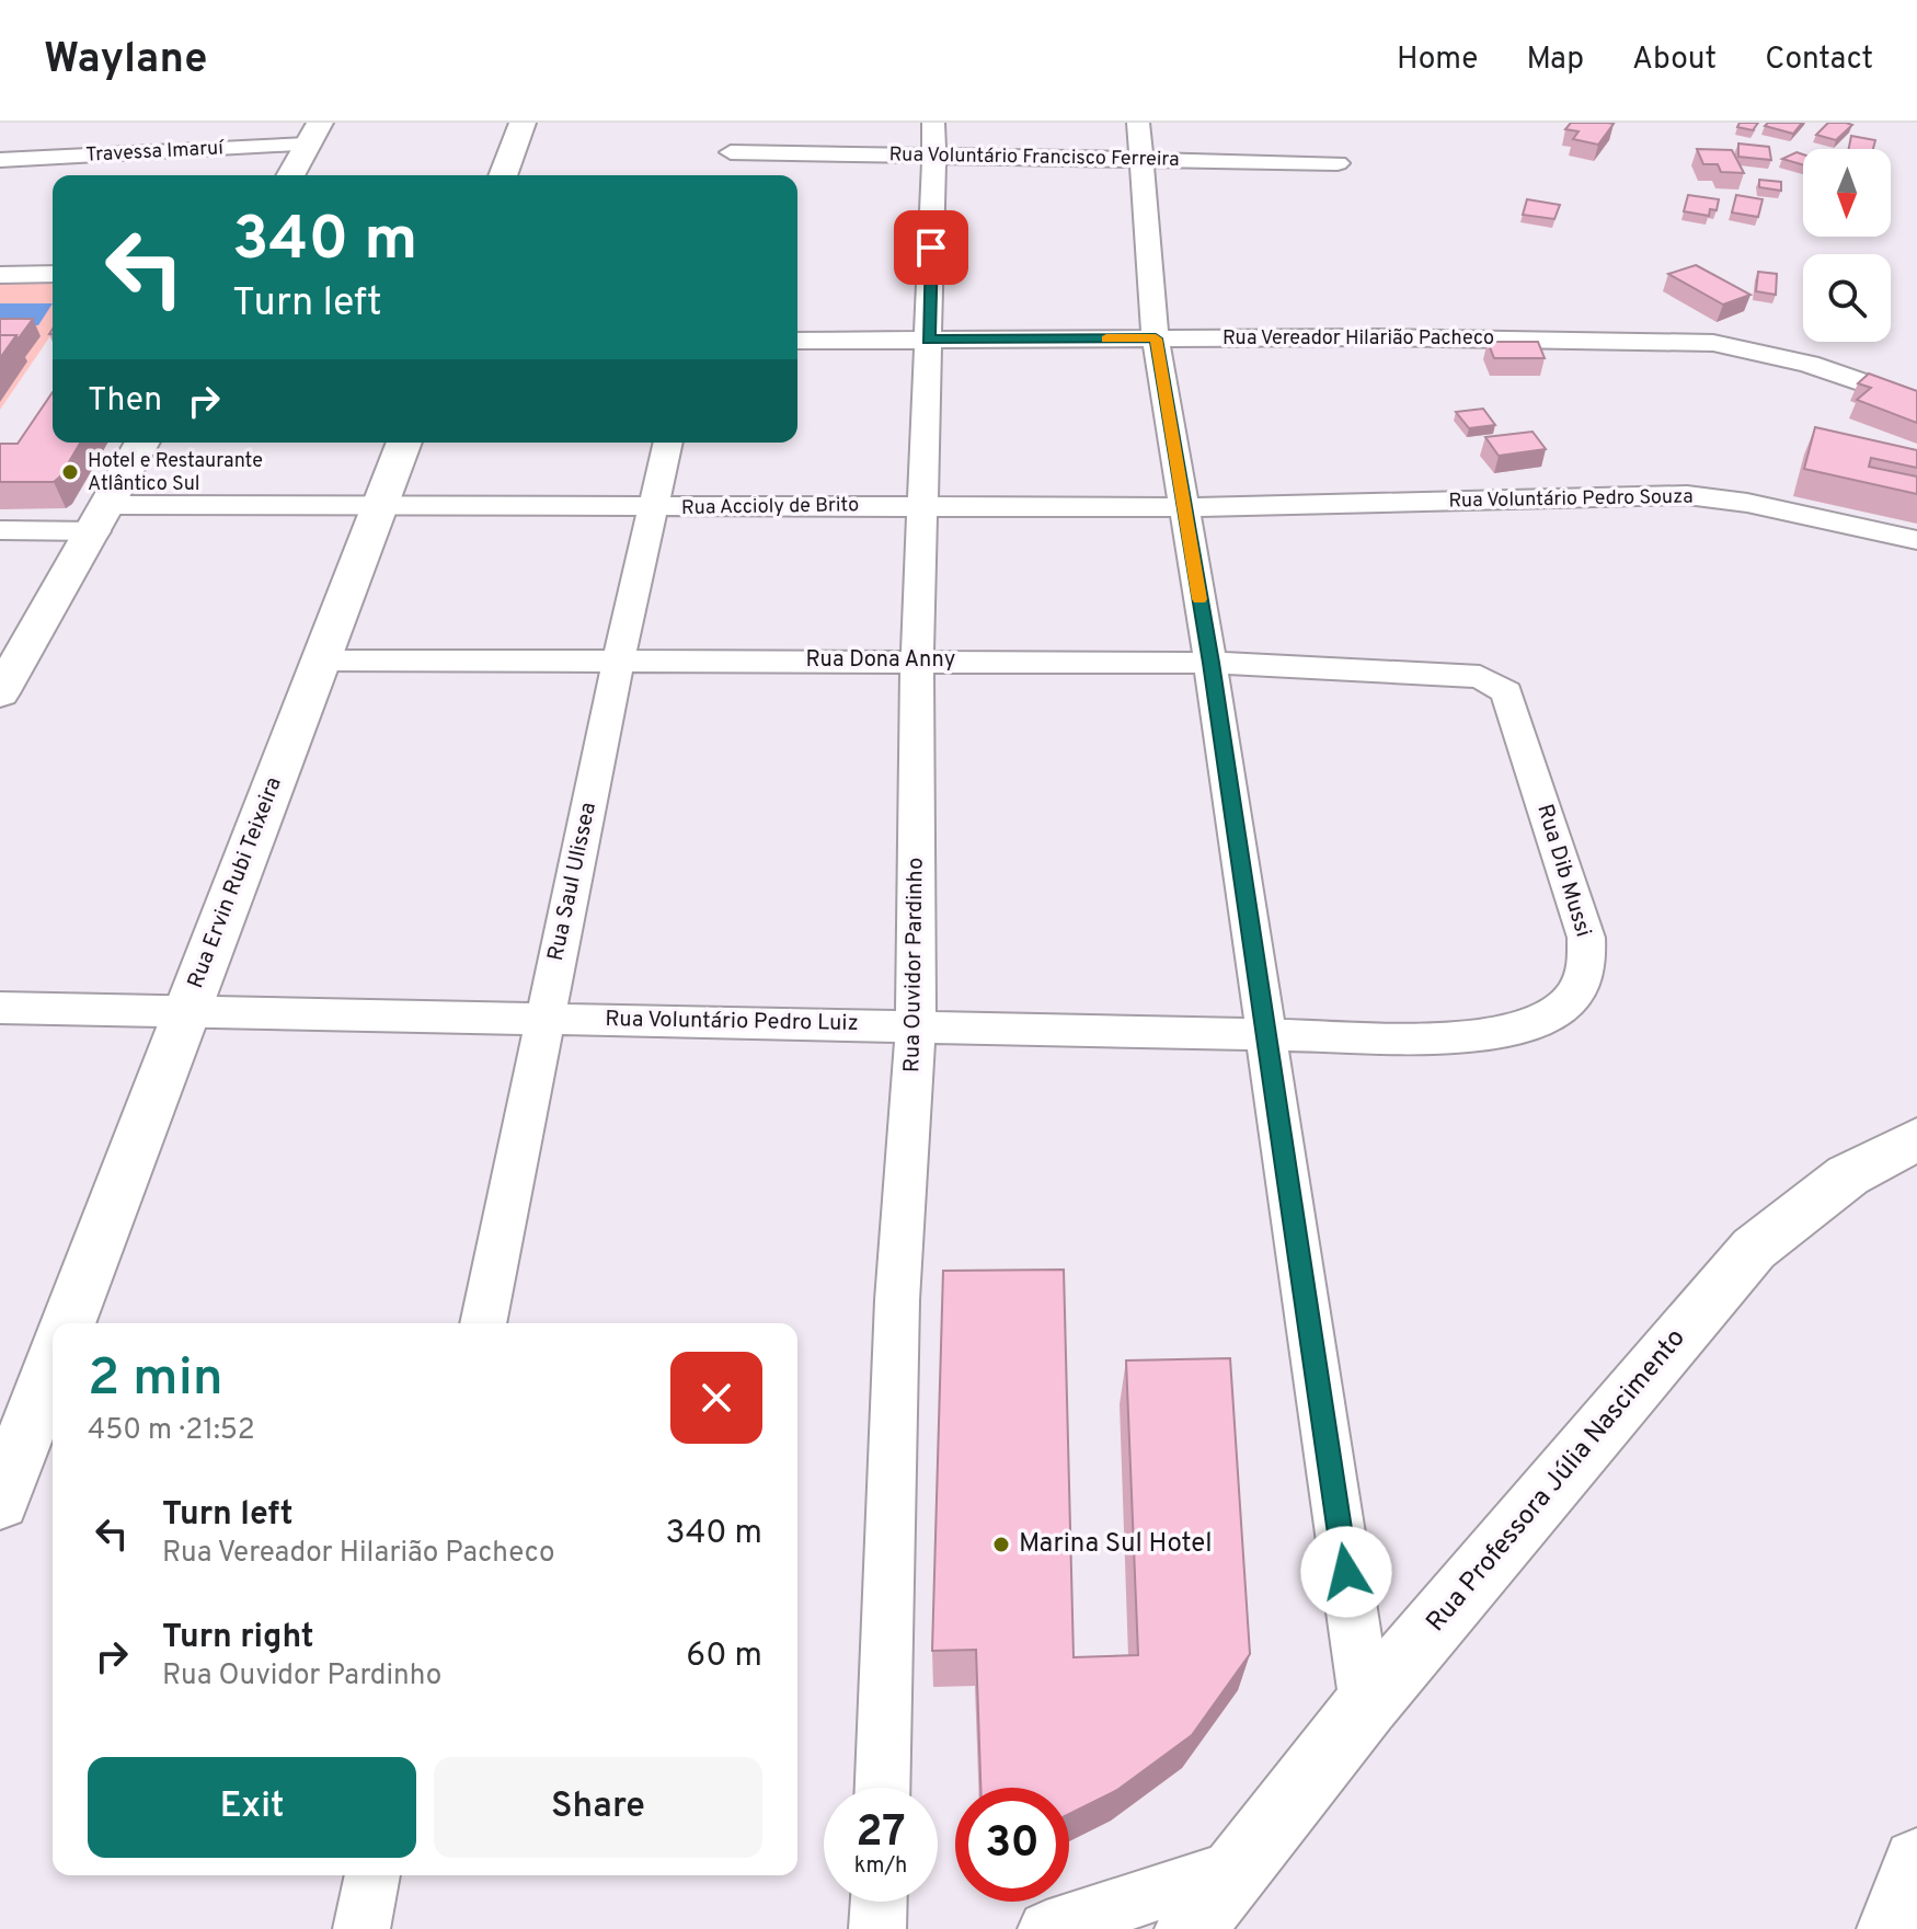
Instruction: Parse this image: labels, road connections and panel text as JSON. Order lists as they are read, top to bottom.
{
  "streets": {
    "main road": ["Rua Ervin Rubi Teixeira", "Rua Professora Júlia Nascimento"],
    "street": [
      "Travessa Imaruí",
      "Rua Voluntário Francisco Ferreira",
      "Rua Vereador Hilarião Pacheco",
      "Rua Voluntário Pedro Souza",
      "Rua Accioly de Brito",
      "Rua Dona Anny",
      "Rua Dib Mussi",
      "Rua Saul Ulissea",
      "Rua Ouvidor Pardinho",
      "Rua Voluntário Pedro Luiz"
    ]
  },
  "crossings": [
    ["Rua Voluntário Francisco Ferreira", "Rua Ouvidor Pardinho"],
    ["Rua Vereador Hilarião Pacheco", "Rua Ouvidor Pardinho"],
    ["Rua Voluntário Pedro Souza", "Rua Accioly de Brito"],
    ["Rua Accioly de Brito", "Rua Saul Ulissea"],
    ["Rua Accioly de Brito", "Rua Ervin Rubi Teixeira"],
    ["Rua Accioly de Brito", "Rua Ouvidor Pardinho"],
    ["Rua Dona Anny", "Rua Dib Mussi"],
    ["Rua Dona Anny", "Rua Saul Ulissea"],
    ["Rua Dona Anny", "Rua Ervin Rubi Teixeira"],
    ["Rua Dona Anny", "Rua Ouvidor Pardinho"],
    ["Rua Dib Mussi", "Rua Voluntário Pedro Luiz"],
    ["Rua Saul Ulissea", "Rua Voluntário Pedro Luiz"],
    ["Rua Ervin Rubi Teixeira", "Rua Voluntário Pedro Luiz"],
    ["Rua Ouvidor Pardinho", "Rua Voluntário Pedro Luiz"]
  ],
  "places": ["Hotel e Restaurante Atlântico Sul", "Marina Sul Hotel"],
  "north": "bottom",
  "page": {
    "header": "Waylane",
    "nav": [
      "Home",
      "Map",
      "About",
      "Contact"
    ],
    "turn": ["340 m", "Turn left"],
    "then": "Then",
    "heading": ["2 min", "450 m · 21:52"],
    "list": [
      {
        "name": "Turn left",
        "note": "Rua Vereador Hilarião Pacheco",
        "value": "340 m"
      },
      {
        "name": "Turn right",
        "note": "Rua Ouvidor Pardinho",
        "value": "60 m"
      }
    ],
    "buttons": ["Exit", "Share"],
    "speed": "27 km/h",
    "limit": "30"
  }
}
